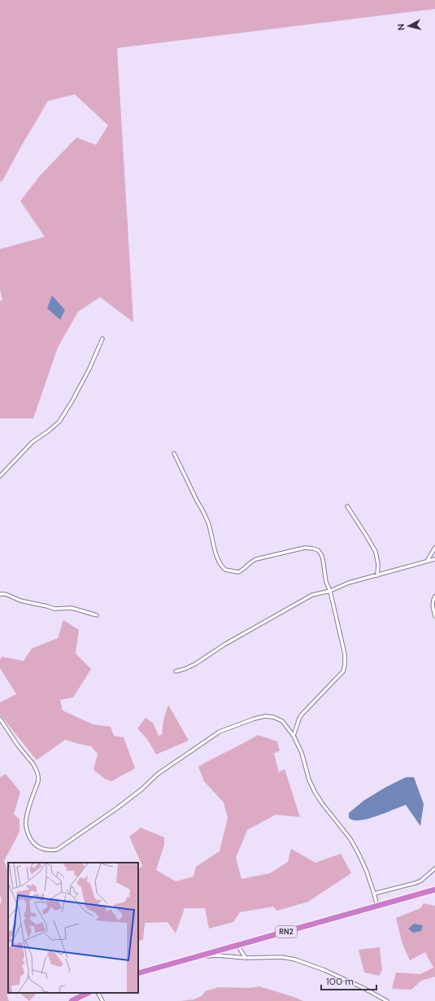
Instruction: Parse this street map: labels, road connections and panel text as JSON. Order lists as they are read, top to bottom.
{
  "streets": {
    "highway": ["RN2"]
  },
  "scale_bar": "100 m",
  "north": "left"
}
